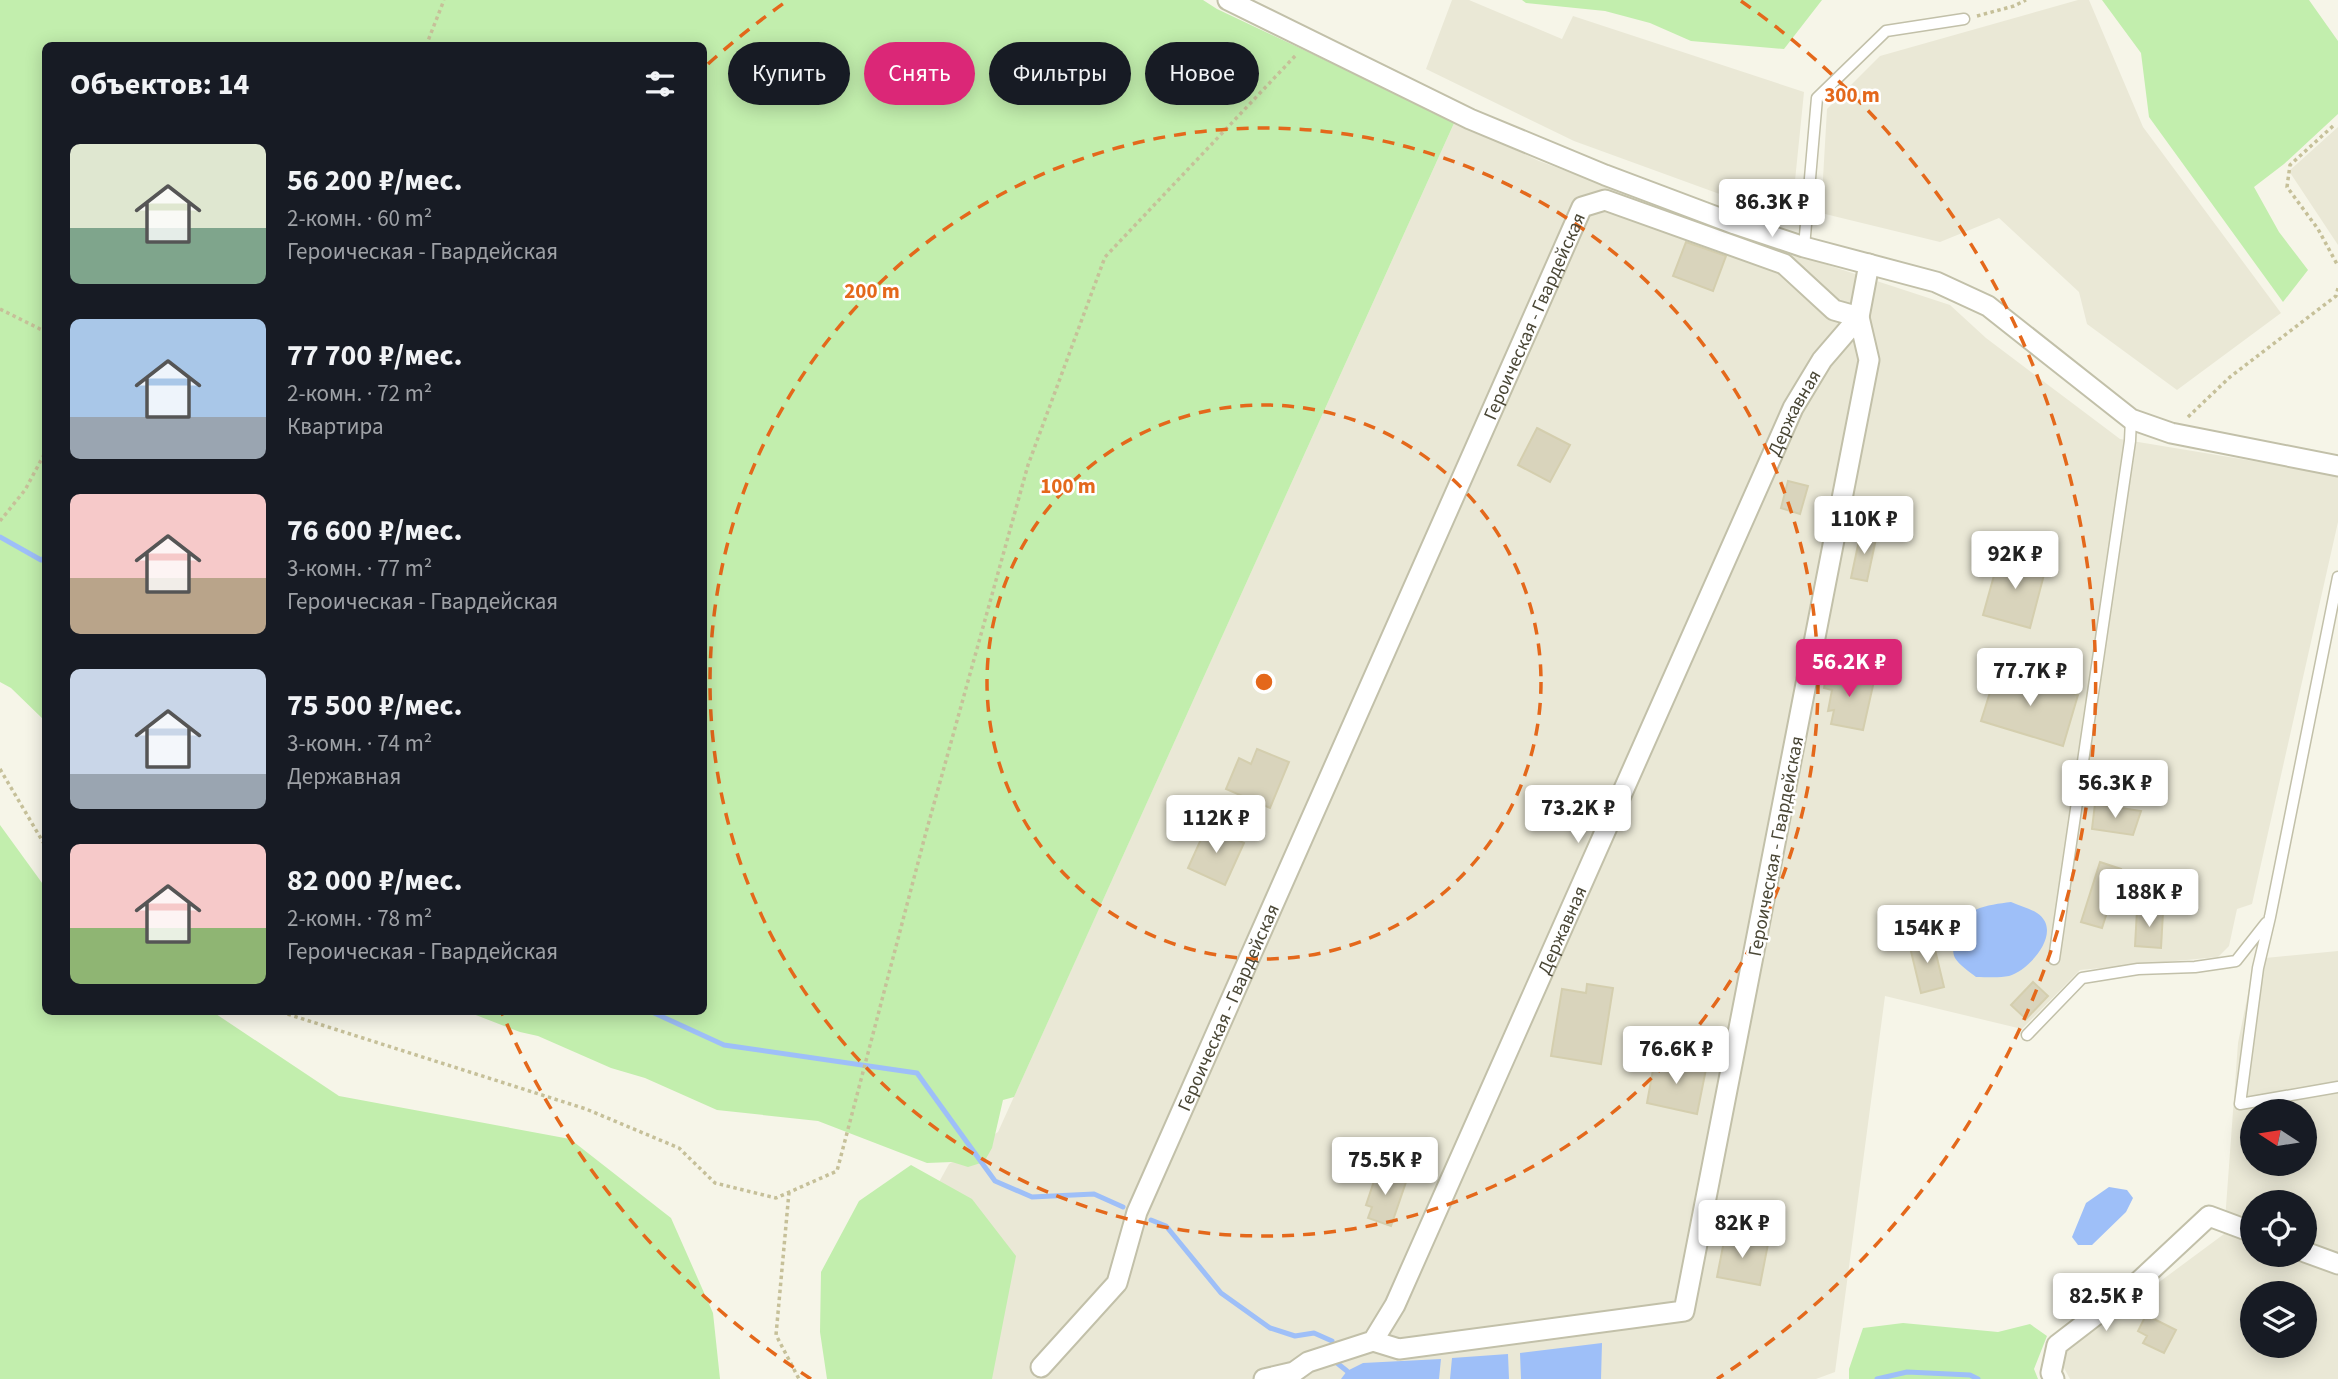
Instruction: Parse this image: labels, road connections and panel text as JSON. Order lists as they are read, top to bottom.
{
  "streets": {
    "street": ["Героическая - Гвардейская", "Державная"]
  },
  "crossings": [
    ["Героическая - Гвардейская", "Державная"]
  ],
  "north": "left",
  "page": {
    "chip": [
      "Купить",
      "Снять",
      "Фильтры",
      "Новое"
    ],
    "heading": "Объектов: 14",
    "list": [
      {
        "name": "56 200 ₽/мес.",
        "note": "2-комн. · 60 m² · Героическая - Гвардейская"
      },
      {
        "name": "77 700 ₽/мес.",
        "note": "2-комн. · 72 m² · Квартира"
      },
      {
        "name": "76 600 ₽/мес.",
        "note": "3-комн. · 77 m² · Героическая - Гвардейская"
      },
      {
        "name": "75 500 ₽/мес.",
        "note": "3-комн. · 74 m² · Державная"
      },
      {
        "name": "82 000 ₽/мес.",
        "note": "2-комн. · 78 m² · Героическая - Гвардейская"
      }
    ],
    "price": [
      "86.3K ₽",
      "110K ₽",
      "92K ₽",
      "56.2K ₽",
      "77.7K ₽",
      "56.3K ₽",
      "73.2K ₽",
      "112K ₽",
      "188K ₽",
      "154K ₽",
      "76.6K ₽",
      "75.5K ₽",
      "82K ₽",
      "82.5K ₽"
    ]
  },
  "rings": ["300 m", "200 m", "100 m"]
}
